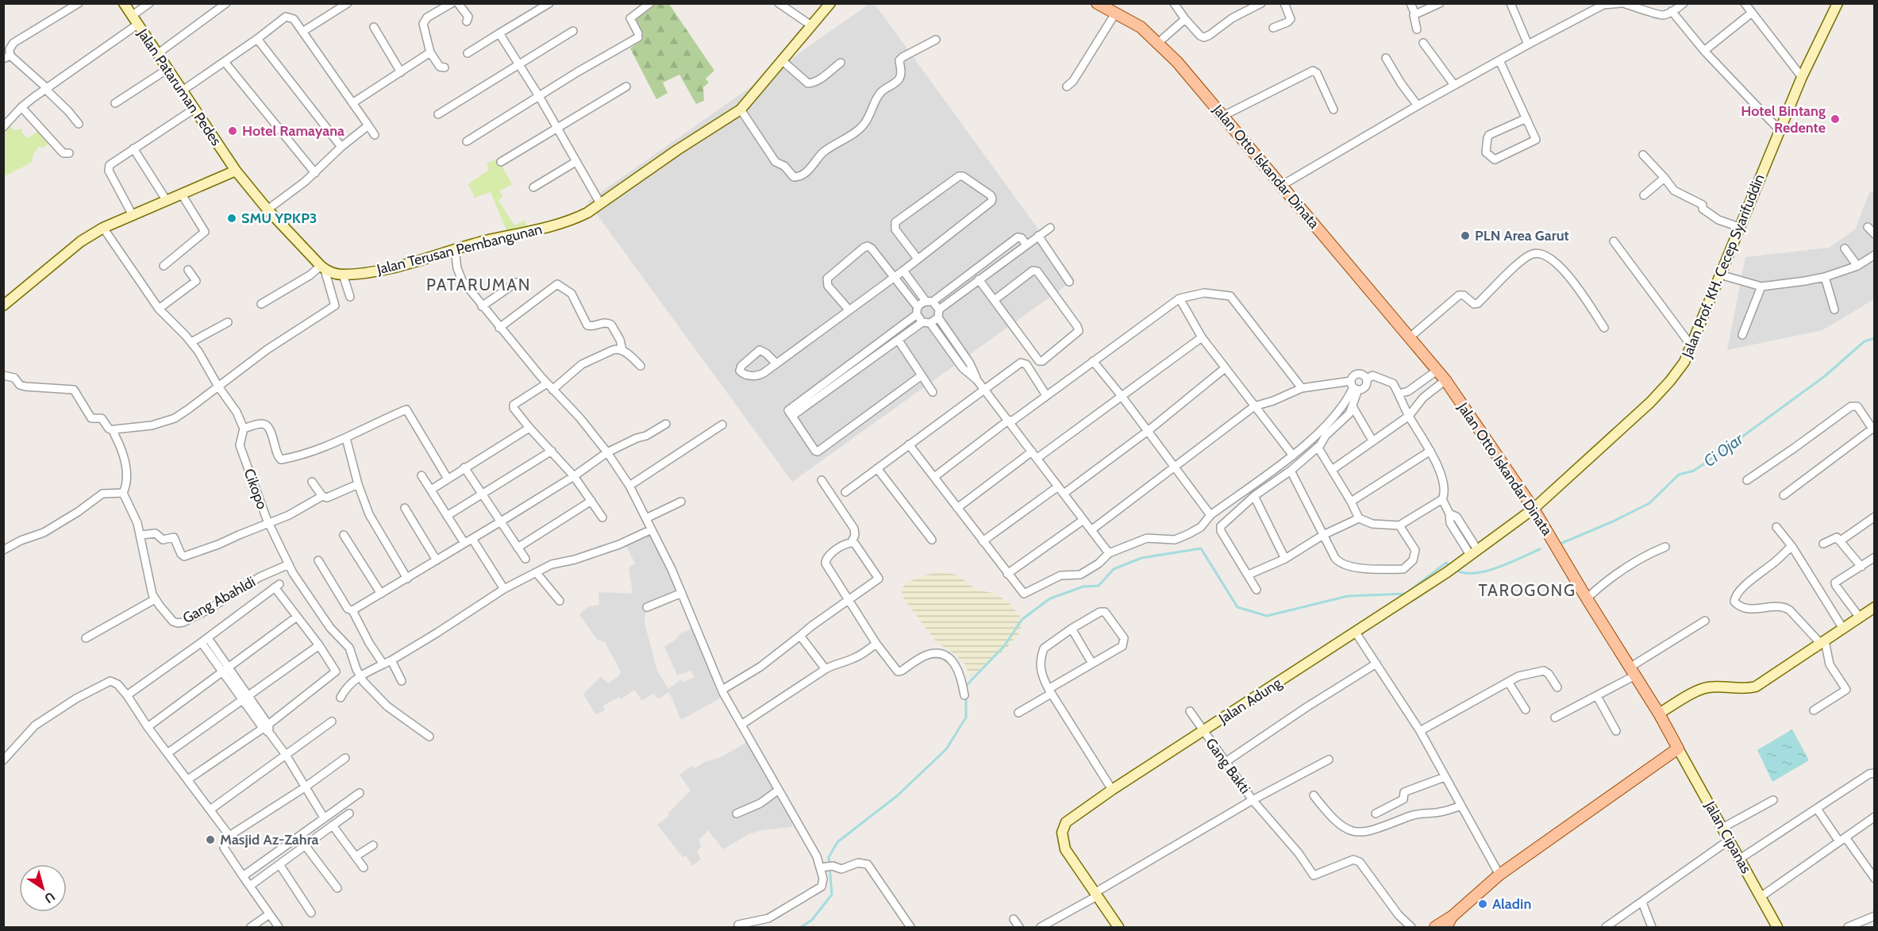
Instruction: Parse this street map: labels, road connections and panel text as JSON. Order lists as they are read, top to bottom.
{
  "streets": {
    "main road": ["Jalan Otto Iskandar Dinata"],
    "street": [
      "Jalan Pataruman Pedes",
      "Jalan Terusan Pembangunan",
      "Jalan Prof. KH. Cecep Syarifuddin",
      "Cikopo",
      "Gang Abahldi",
      "Jalan Adung",
      "Gang Bakti",
      "Jalan Cipanas"
    ]
  },
  "crossings": [
    ["Jalan Otto Iskandar Dinata", "Jalan Prof. KH. Cecep Syarifuddin"],
    ["Jalan Otto Iskandar Dinata", "Jalan Adung"],
    ["Jalan Otto Iskandar Dinata", "Jalan Cipanas"],
    ["Jalan Prof. KH. Cecep Syarifuddin", "Jalan Adung"],
    ["Cikopo", "Gang Abahldi"],
    ["Jalan Adung", "Gang Bakti"]
  ],
  "districts": ["PATARUMAN", "TAROGONG"],
  "water": ["Ci Ojar"],
  "places": [
    "Hotel Bintang Redente",
    "Hotel Ramayana",
    "SMU YPKP3",
    "PLN Area Garut",
    "Masjid Az-Zahra",
    "Aladin"
  ],
  "north": "bottom right"
}
